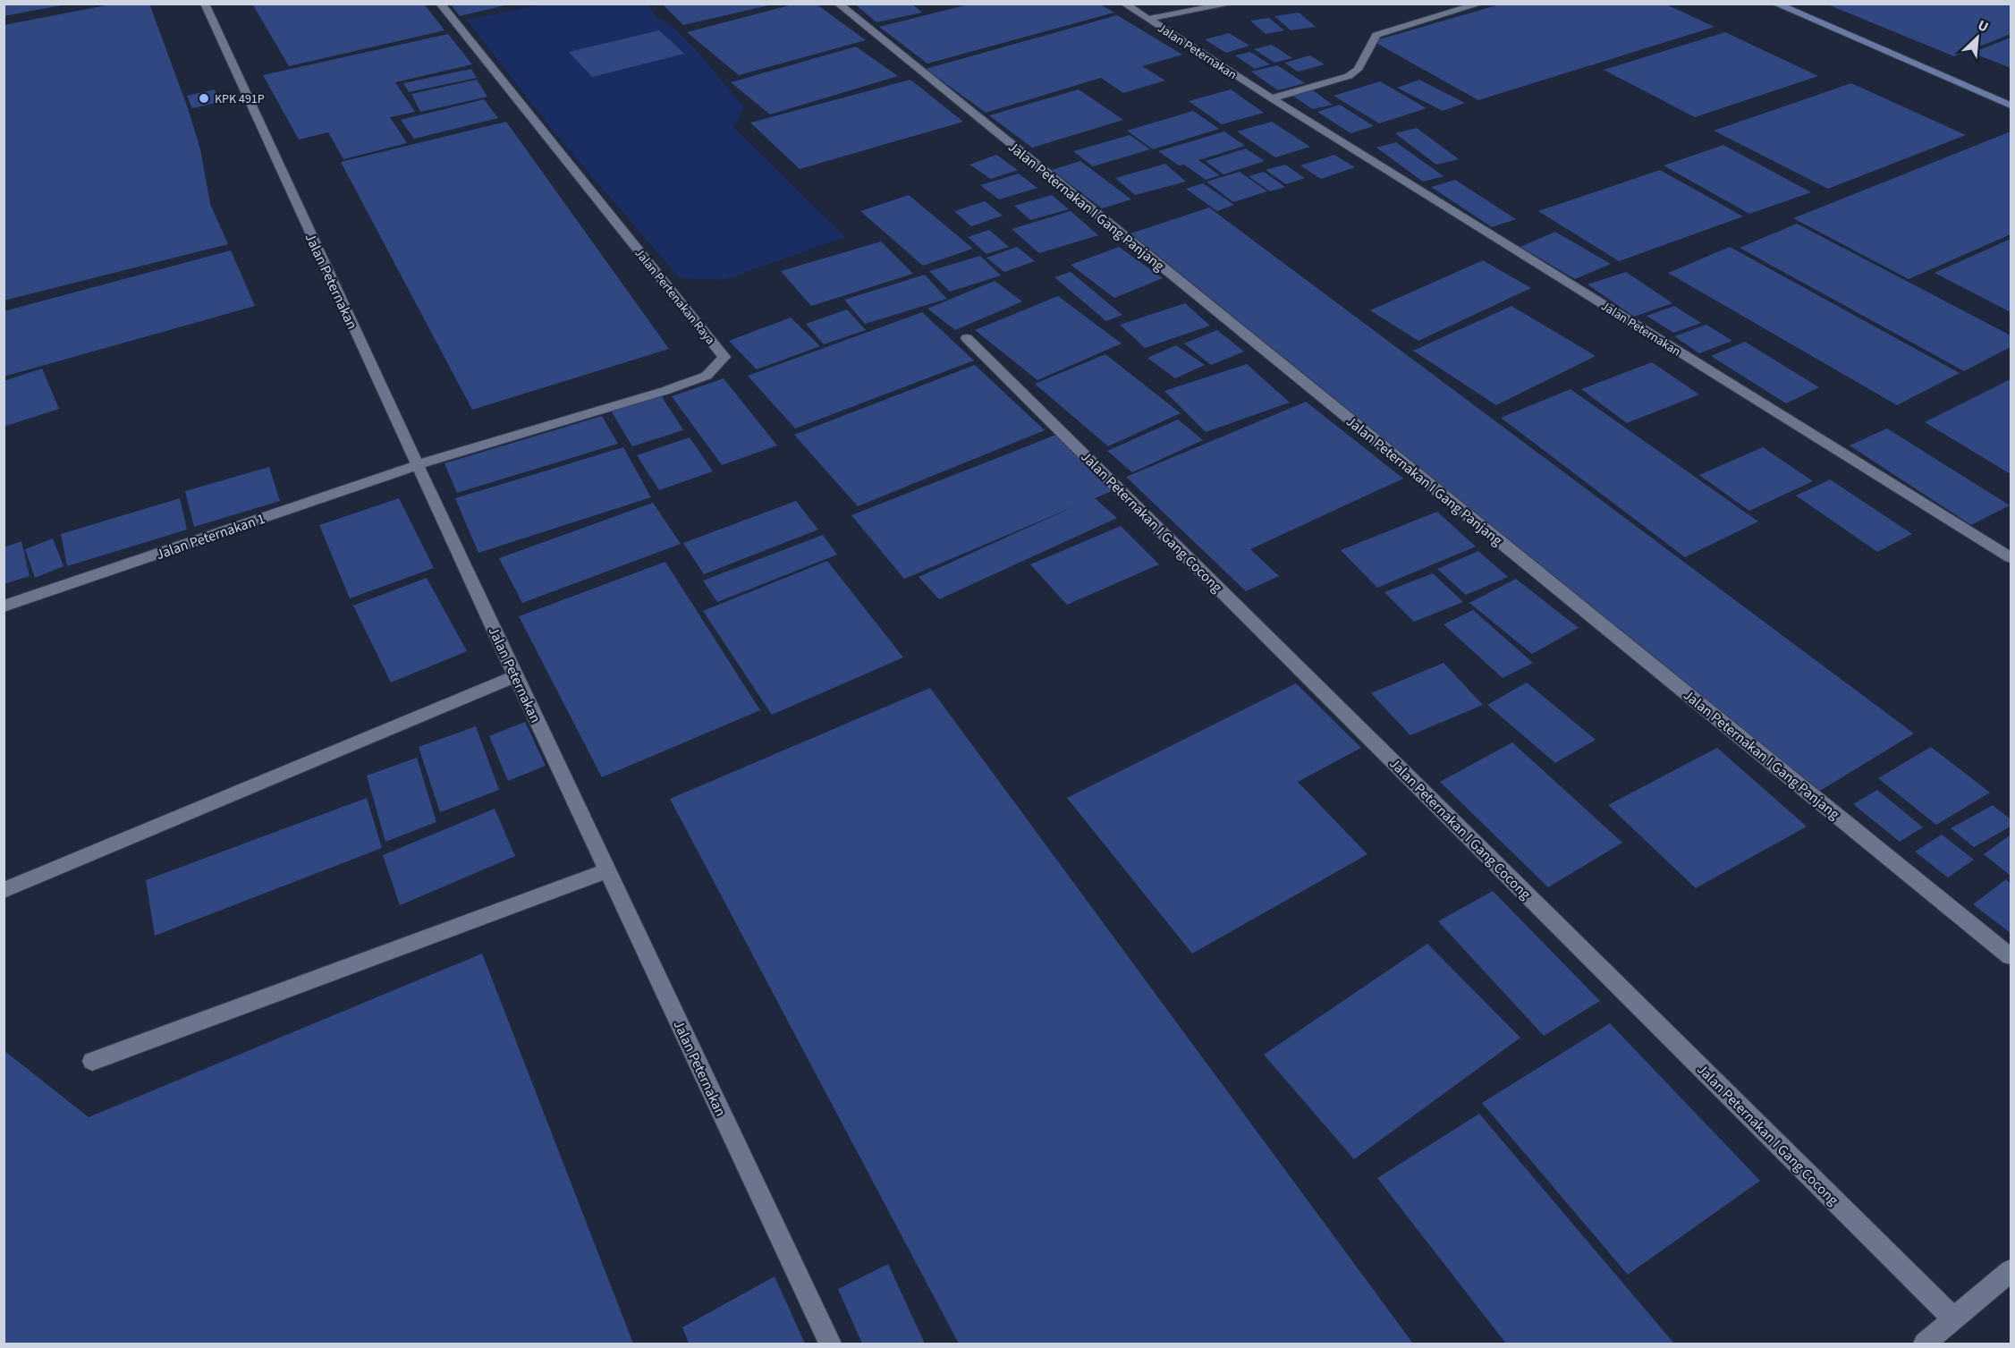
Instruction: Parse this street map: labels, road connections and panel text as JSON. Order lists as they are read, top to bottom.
{
  "streets": {
    "street": [
      "Jalan Peternakan",
      "Jalan Peternakan I Gang Panjang",
      "Jalan Pertenakan Raya",
      "Jalan Peternakan I Gang Cocong",
      "Jalan Peternakan 1"
    ]
  },
  "crossings": [
    ["Jalan Peternakan", "Jalan Pertenakan Raya"],
    ["Jalan Peternakan", "Jalan Peternakan 1"],
    ["Jalan Pertenakan Raya", "Jalan Peternakan 1"]
  ],
  "places": ["KPK 491P"],
  "north": "top right"
}
